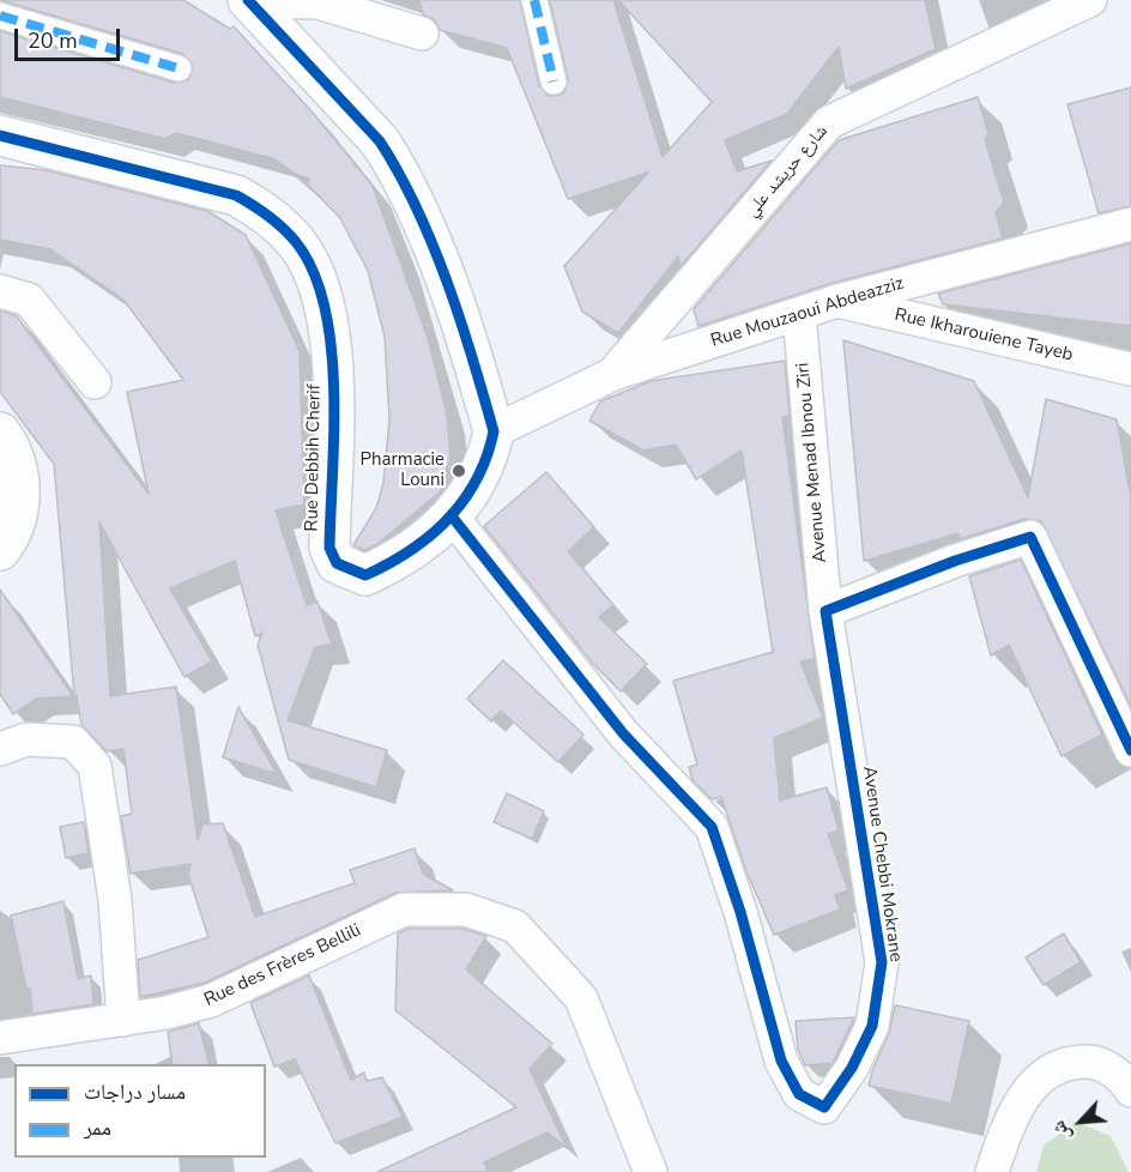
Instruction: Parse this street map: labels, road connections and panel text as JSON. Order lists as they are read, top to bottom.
{
  "streets": {
    "street": [
      "شارع حريشد علي",
      "Rue Mouzaoui Abdeazziz",
      "Rue Ikharouiene Tayeb",
      "Rue Debbih Cherif",
      "Avenue Menad Ibnou Ziri",
      "Avenue Chebbi Mokrane",
      "Rue des Frères Bellili"
    ]
  },
  "crossings": [
    ["شارع حريشد علي", "Rue Mouzaoui Abdeazziz"],
    ["Rue Mouzaoui Abdeazziz", "Rue Ikharouiene Tayeb"],
    ["Rue Mouzaoui Abdeazziz", "Rue Debbih Cherif"],
    ["Rue Mouzaoui Abdeazziz", "Avenue Menad Ibnou Ziri"],
    ["Rue Debbih Cherif", "Avenue Chebbi Mokrane"],
    ["Avenue Menad Ibnou Ziri", "Avenue Chebbi Mokrane"]
  ],
  "places": ["Pharmacie Louni"],
  "legend": ["مسار دراجات", "ممر"],
  "scale_bar": "20 m",
  "north": "bottom left"
}
